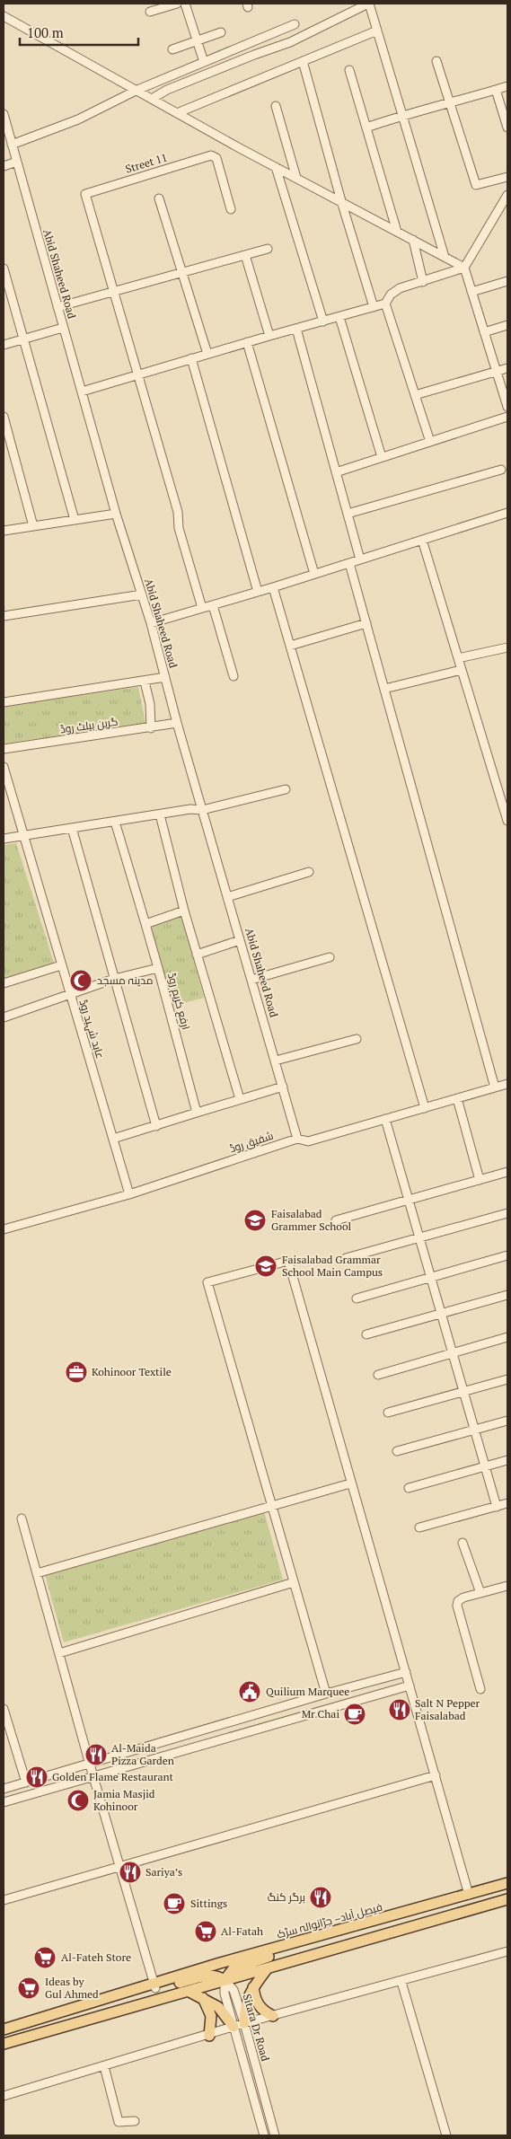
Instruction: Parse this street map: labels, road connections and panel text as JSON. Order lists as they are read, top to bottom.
{
  "streets": {
    "main road": ["فیصل آباد– جڑانوالہ سڑک"],
    "street": [
      "Street 11",
      "Abid Shaheed Road",
      "گرین بیلٹ روڈ",
      "ارفع کریم روڈ",
      "عابد شہید روڈ",
      "شفیق روڈ",
      "Sitara Dr Road"
    ]
  },
  "crossings": [
    ["Abid Shaheed Road", "گرین بیلٹ روڈ"],
    ["Abid Shaheed Road", "شفیق روڈ"],
    ["ارفع کریم روڈ", "عابد شہید روڈ"],
    ["عابد شہید روڈ", "شفیق روڈ"]
  ],
  "places": {
    "mosque": ["مدینہ مسجد", "Jamia Masjid Kohinoor"],
    "school or university": ["Faisalabad Grammer School", "Faisalabad Grammar School Main Campus"],
    "office": ["Kohinoor Textile"],
    "public building": ["Quilium Marquee"],
    "restaurant": [
      "Salt N Pepper Faisalabad",
      "Al-Maida Pizza Garden",
      "Golden Flame Restaurant",
      "Sariya’s",
      "برگر کنگ"
    ],
    "cafe": ["Mr Chai", "Sittings"],
    "supermarket": ["Al-Fatah", "Al-Fateh Store", "Ideas by Gul Ahmed"]
  },
  "scale_bar": "100 m"
}
